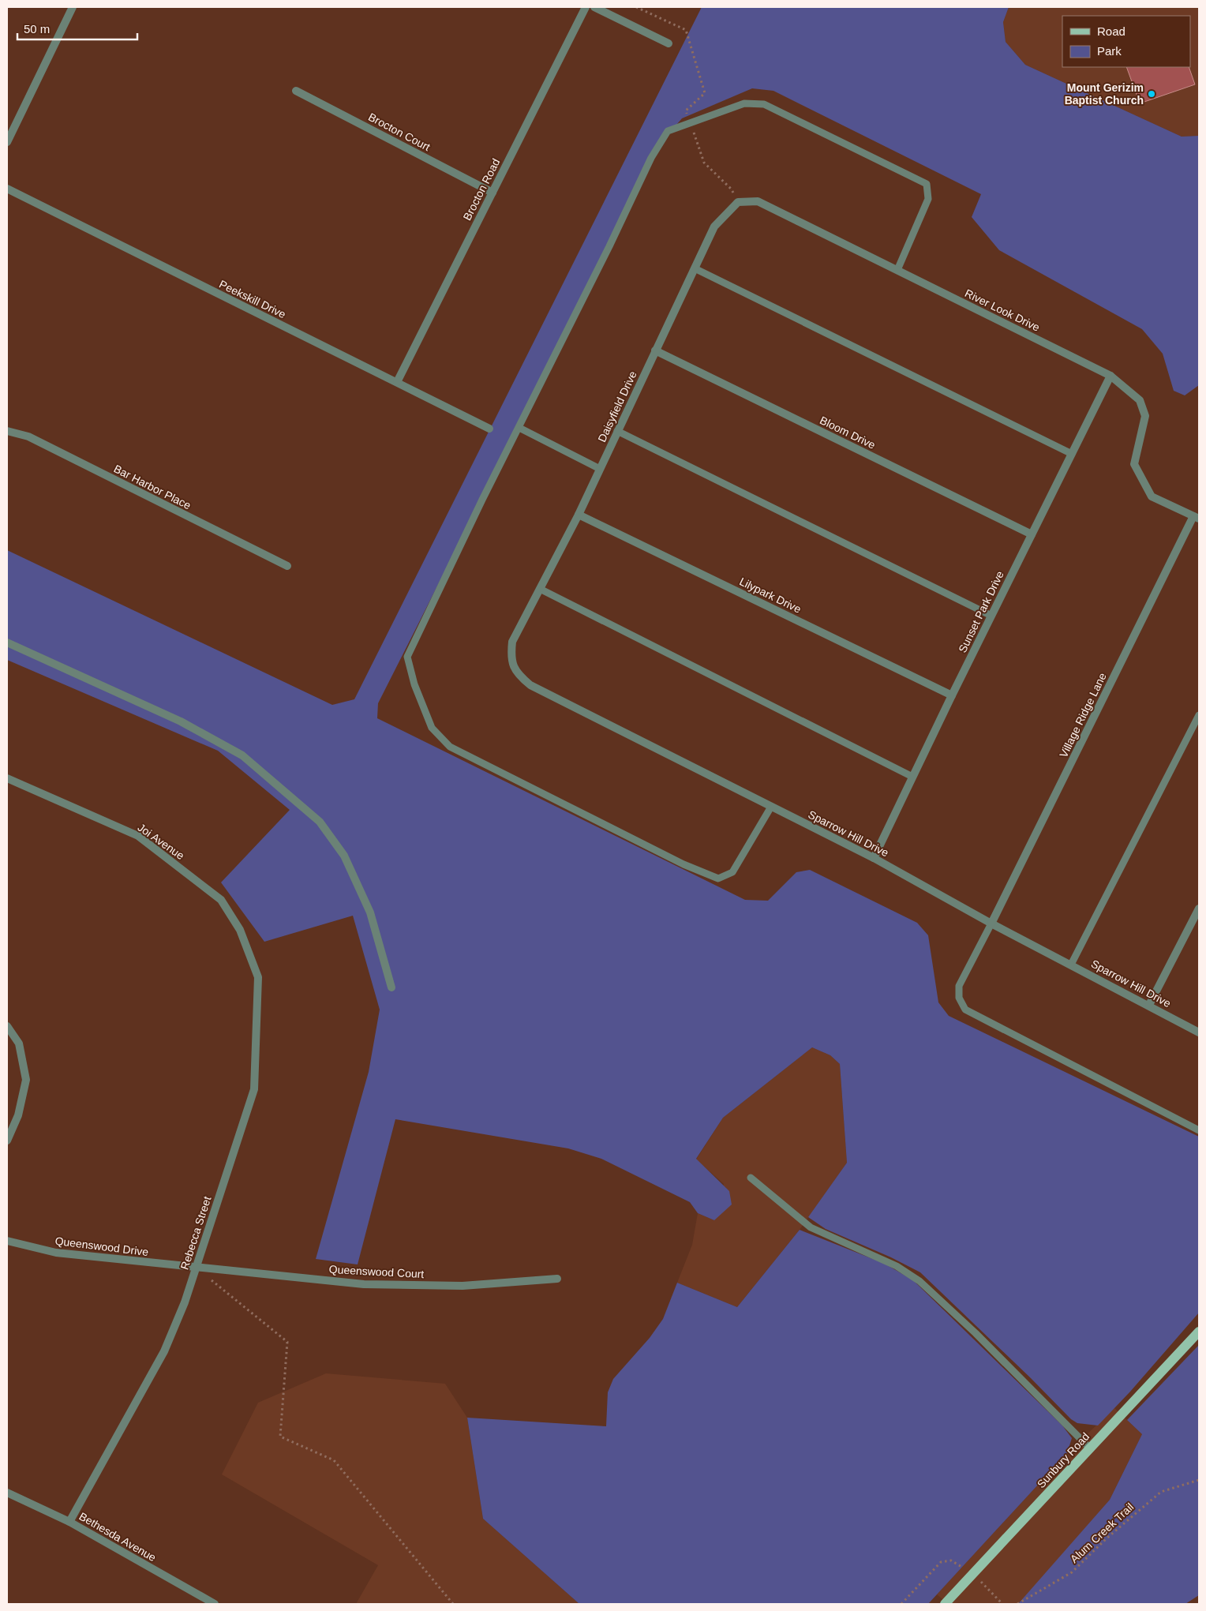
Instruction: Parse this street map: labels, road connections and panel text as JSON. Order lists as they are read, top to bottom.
{
  "streets": {
    "main road": ["Sunbury Road"],
    "street": [
      "Brocton Court",
      "Brocton Road",
      "Peekskill Drive",
      "River Look Drive",
      "Daisyfield Drive",
      "Bloom Drive",
      "Bar Harbor Place",
      "Lilypark Drive",
      "Sunset Park Drive",
      "Village Ridge Lane",
      "Sparrow Hill Drive",
      "Joi Avenue",
      "Rebecca Street",
      "Queenswood Drive",
      "Queenswood Court",
      "Bethesda Avenue"
    ],
    "path": ["Alum Creek Trail"]
  },
  "crossings": [
    ["Brocton Court", "Brocton Road"],
    ["Brocton Road", "Peekskill Drive"],
    ["River Look Drive", "Daisyfield Drive"],
    ["River Look Drive", "Sunset Park Drive"],
    ["River Look Drive", "Village Ridge Lane"],
    ["Daisyfield Drive", "Bloom Drive"],
    ["Daisyfield Drive", "Lilypark Drive"],
    ["Daisyfield Drive", "Sparrow Hill Drive"],
    ["Bloom Drive", "Sunset Park Drive"],
    ["Lilypark Drive", "Sunset Park Drive"],
    ["Sunset Park Drive", "Sparrow Hill Drive"],
    ["Village Ridge Lane", "Sparrow Hill Drive"],
    ["Joi Avenue", "Rebecca Street"],
    ["Rebecca Street", "Queenswood Drive"],
    ["Rebecca Street", "Queenswood Court"],
    ["Rebecca Street", "Bethesda Avenue"],
    ["Queenswood Drive", "Queenswood Court"]
  ],
  "places": ["Mount Gerizim Baptist Church"],
  "legend": ["Road", "Park"],
  "scale_bar": "50 m"
}
